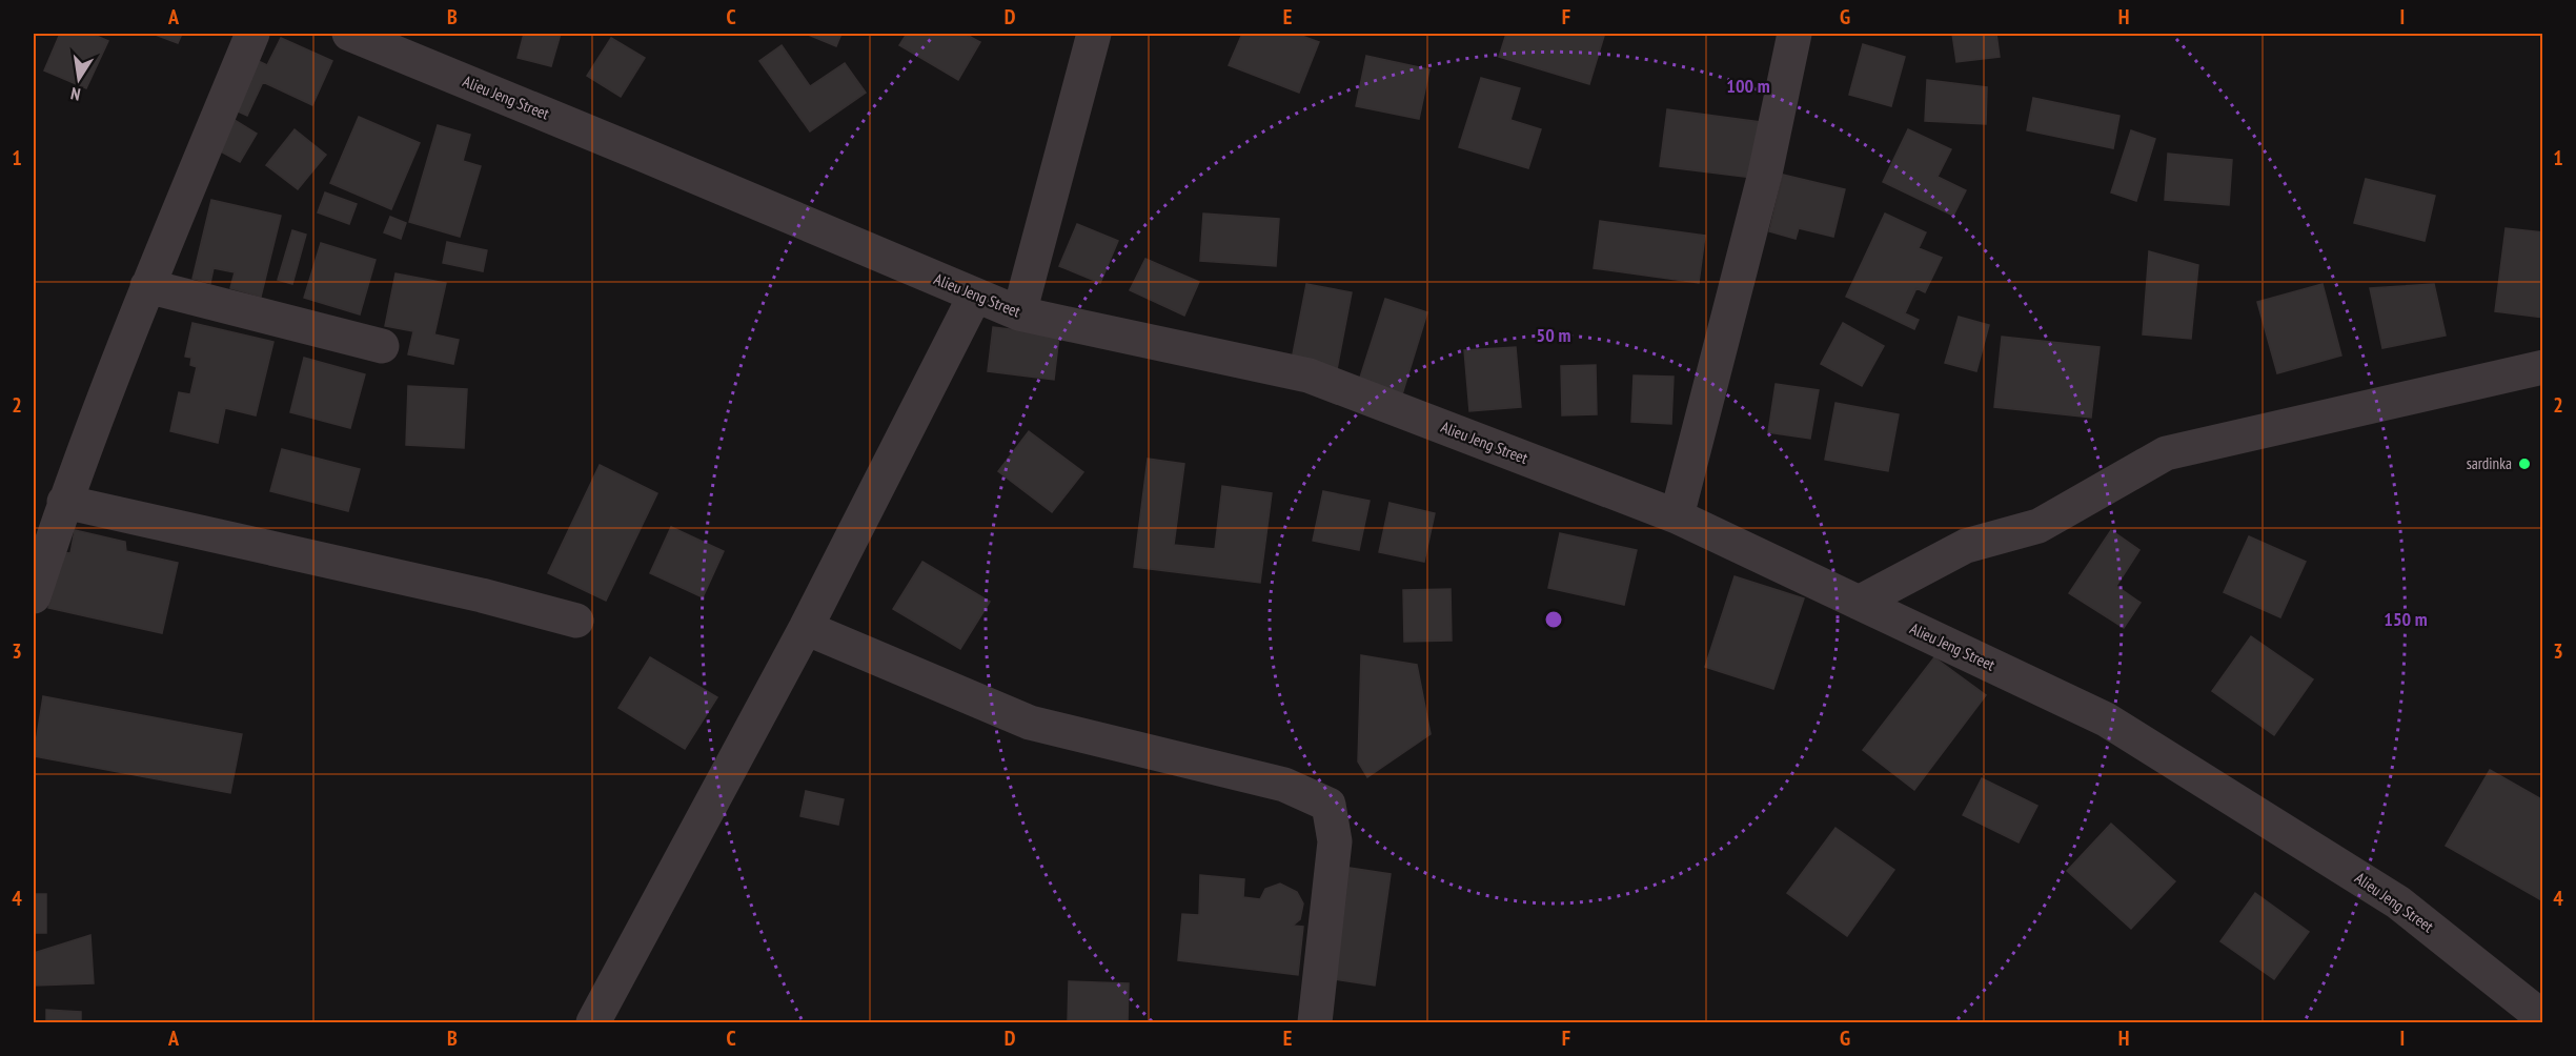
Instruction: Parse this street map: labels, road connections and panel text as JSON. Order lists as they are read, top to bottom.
{
  "streets": {
    "street": ["Alieu Jeng Street"]
  },
  "places": ["sardinka"],
  "north": "bottom",
  "grid": {
    "columns": [
      "A",
      "B",
      "C",
      "D",
      "E",
      "F",
      "G",
      "H",
      "I"
    ],
    "rows": [
      "1",
      "2",
      "3",
      "4"
    ]
  },
  "rings": ["100 m", "50 m", "150 m"]
}
